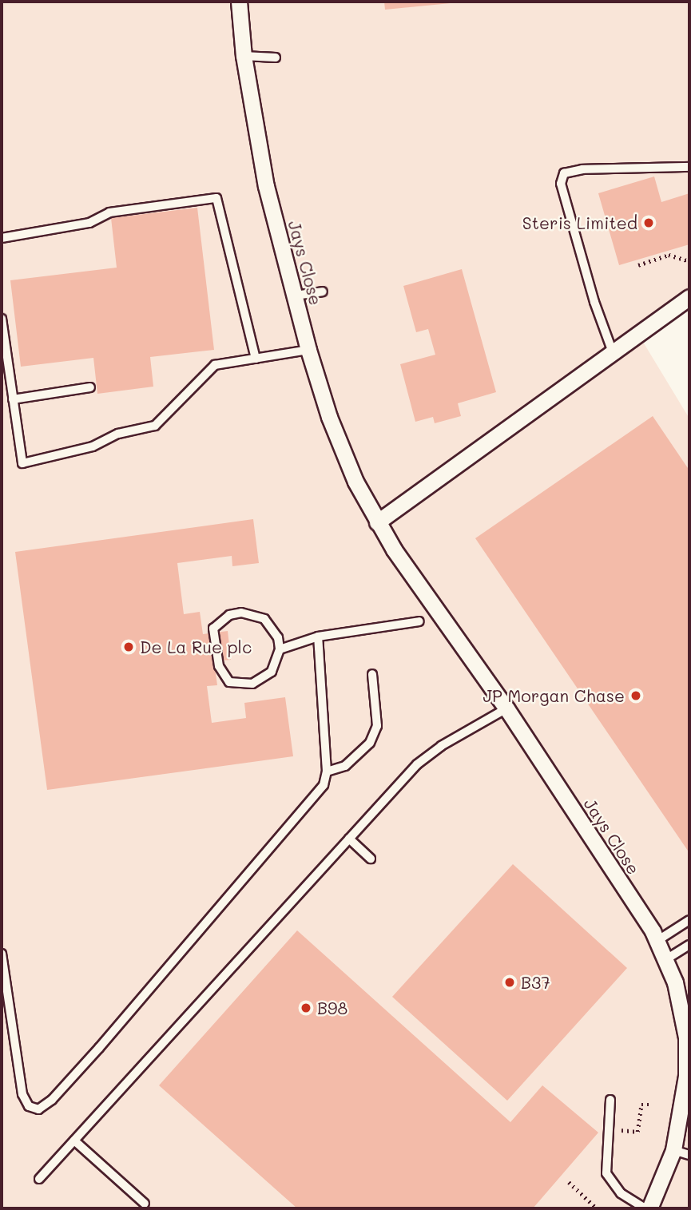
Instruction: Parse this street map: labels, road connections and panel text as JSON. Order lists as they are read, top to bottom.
{
  "streets": {
    "street": ["Jays Close"]
  },
  "places": [
    "Steris Limited",
    "De La Rue plc",
    "JP Morgan Chase",
    "B37",
    "B98"
  ]
}
